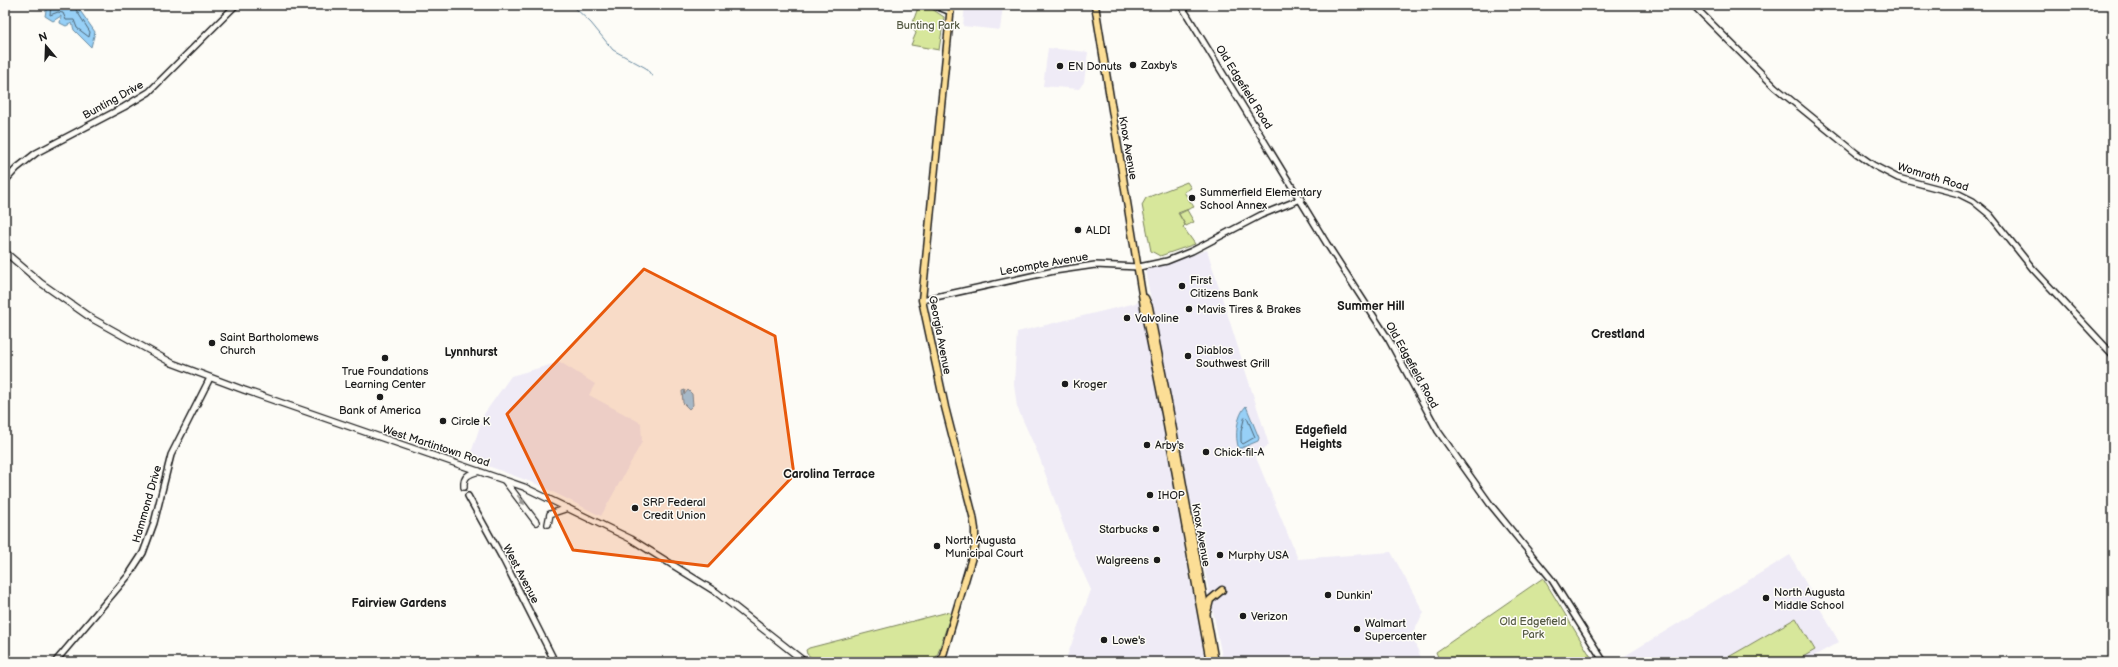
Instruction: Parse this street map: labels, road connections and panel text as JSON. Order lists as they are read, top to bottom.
{
  "streets": {
    "main road": ["Knox Avenue", "Georgia Avenue", "West Martintown Road"],
    "street": [
      "Old Edgefield Road",
      "Bunting Drive",
      "Womrath Road",
      "Lecompte Avenue",
      "Hammond Drive",
      "West Avenue"
    ]
  },
  "crossings": [
    ["Old Edgefield Road", "Lecompte Avenue"],
    ["Knox Avenue", "Lecompte Avenue"],
    ["Lecompte Avenue", "Georgia Avenue"],
    ["West Martintown Road", "Hammond Drive"]
  ],
  "districts": [
    "Summer Hill",
    "Crestland",
    "Lynnhurst",
    "Edgefield Heights",
    "Carolina Terrace",
    "Fairview Gardens"
  ],
  "parks": ["Bunting Park", "Old Edgefield Park"],
  "places": [
    "Zaxby's",
    "EN Donuts",
    "Summerfield Elementary School Annex",
    "ALDI",
    "First Citizens Bank",
    "Mavis Tires & Brakes",
    "Valvoline",
    "Saint Bartholomews Church",
    "Diablos Southwest Grill",
    "True Foundations Learning Center",
    "Kroger",
    "Bank of America",
    "Circle K",
    "Arby's",
    "Chick-fil-A",
    "IHOP",
    "SRP Federal Credit Union",
    "Starbucks",
    "North Augusta Municipal Court",
    "Murphy USA",
    "Walgreens",
    "Dunkin'",
    "North Augusta Middle School",
    "Verizon",
    "Walmart Supercenter",
    "Lowe's"
  ],
  "north": "top"
}
